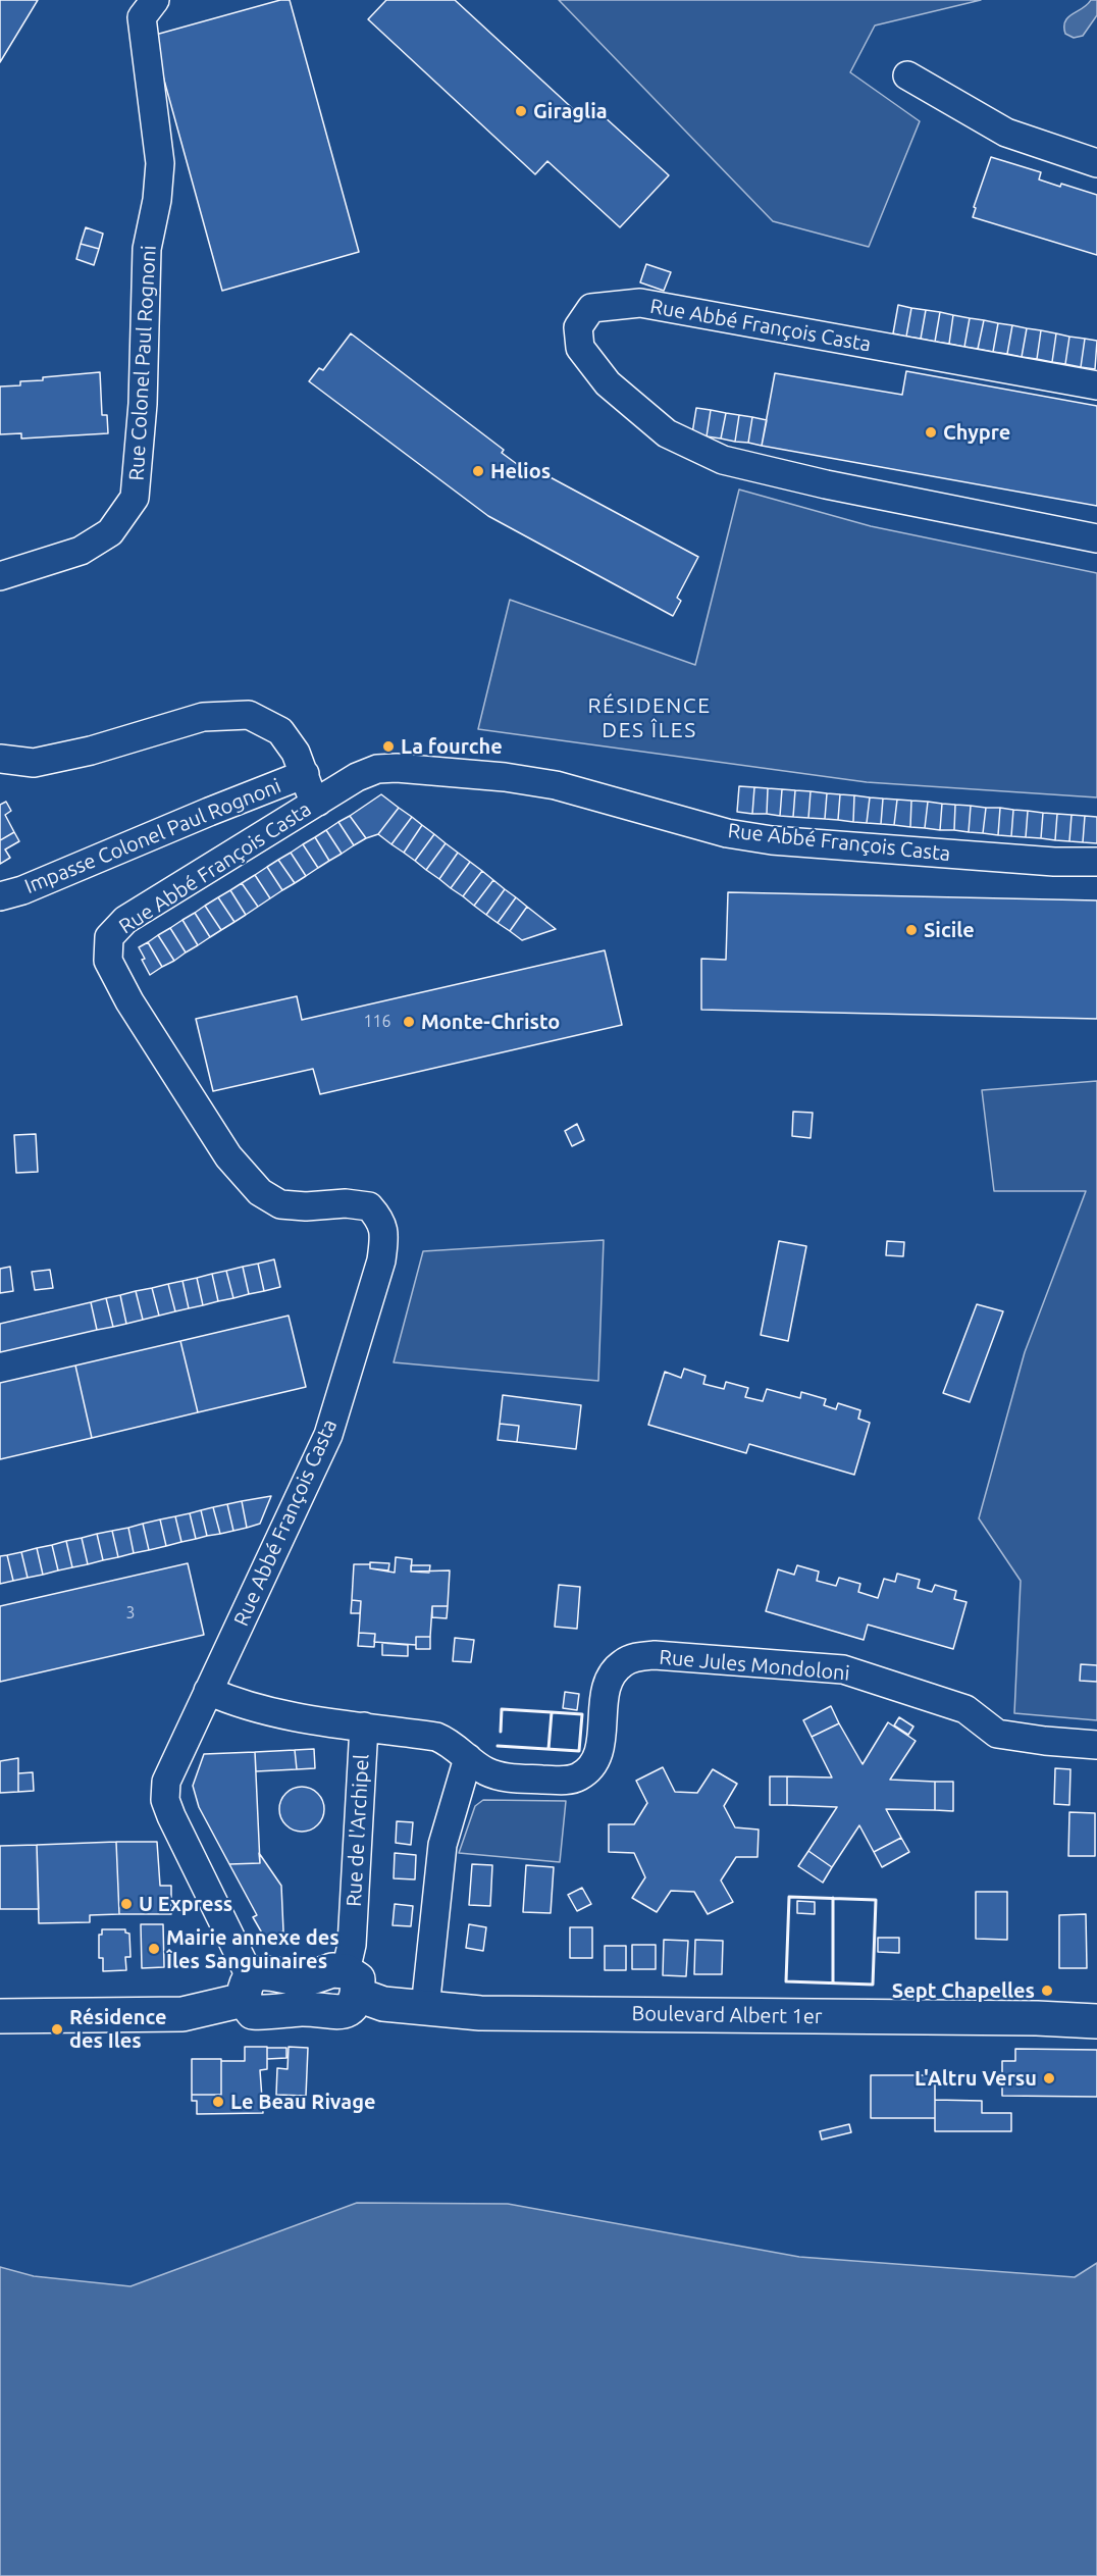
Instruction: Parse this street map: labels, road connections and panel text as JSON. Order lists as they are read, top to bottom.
{
  "streets": {
    "main road": ["Boulevard Albert 1er"],
    "street": [
      "Rue Abbé François Casta",
      "Rue Colonel Paul Rognoni",
      "Impasse Colonel Paul Rognoni",
      "Rue Jules Mondoloni",
      "Rue de l'Archipel"
    ]
  },
  "crossings": [
    ["Rue Abbé François Casta", "Rue Jules Mondoloni"],
    ["Rue Jules Mondoloni", "Rue de l'Archipel"],
    ["Rue de l'Archipel", "Boulevard Albert 1er"]
  ],
  "districts": ["RÉSIDENCE DES ÎLES"],
  "places": [
    "Giraglia",
    "Chypre",
    "Helios",
    "La fourche",
    "Sicile",
    "Monte-Christo",
    "U Express",
    "Mairie annexe des Îles Sanguinaires",
    "Sept Chapelles",
    "Résidence des Iles",
    "L'Altru Versu",
    "Le Beau Rivage"
  ],
  "house_numbers": ["116", "3"]
}
